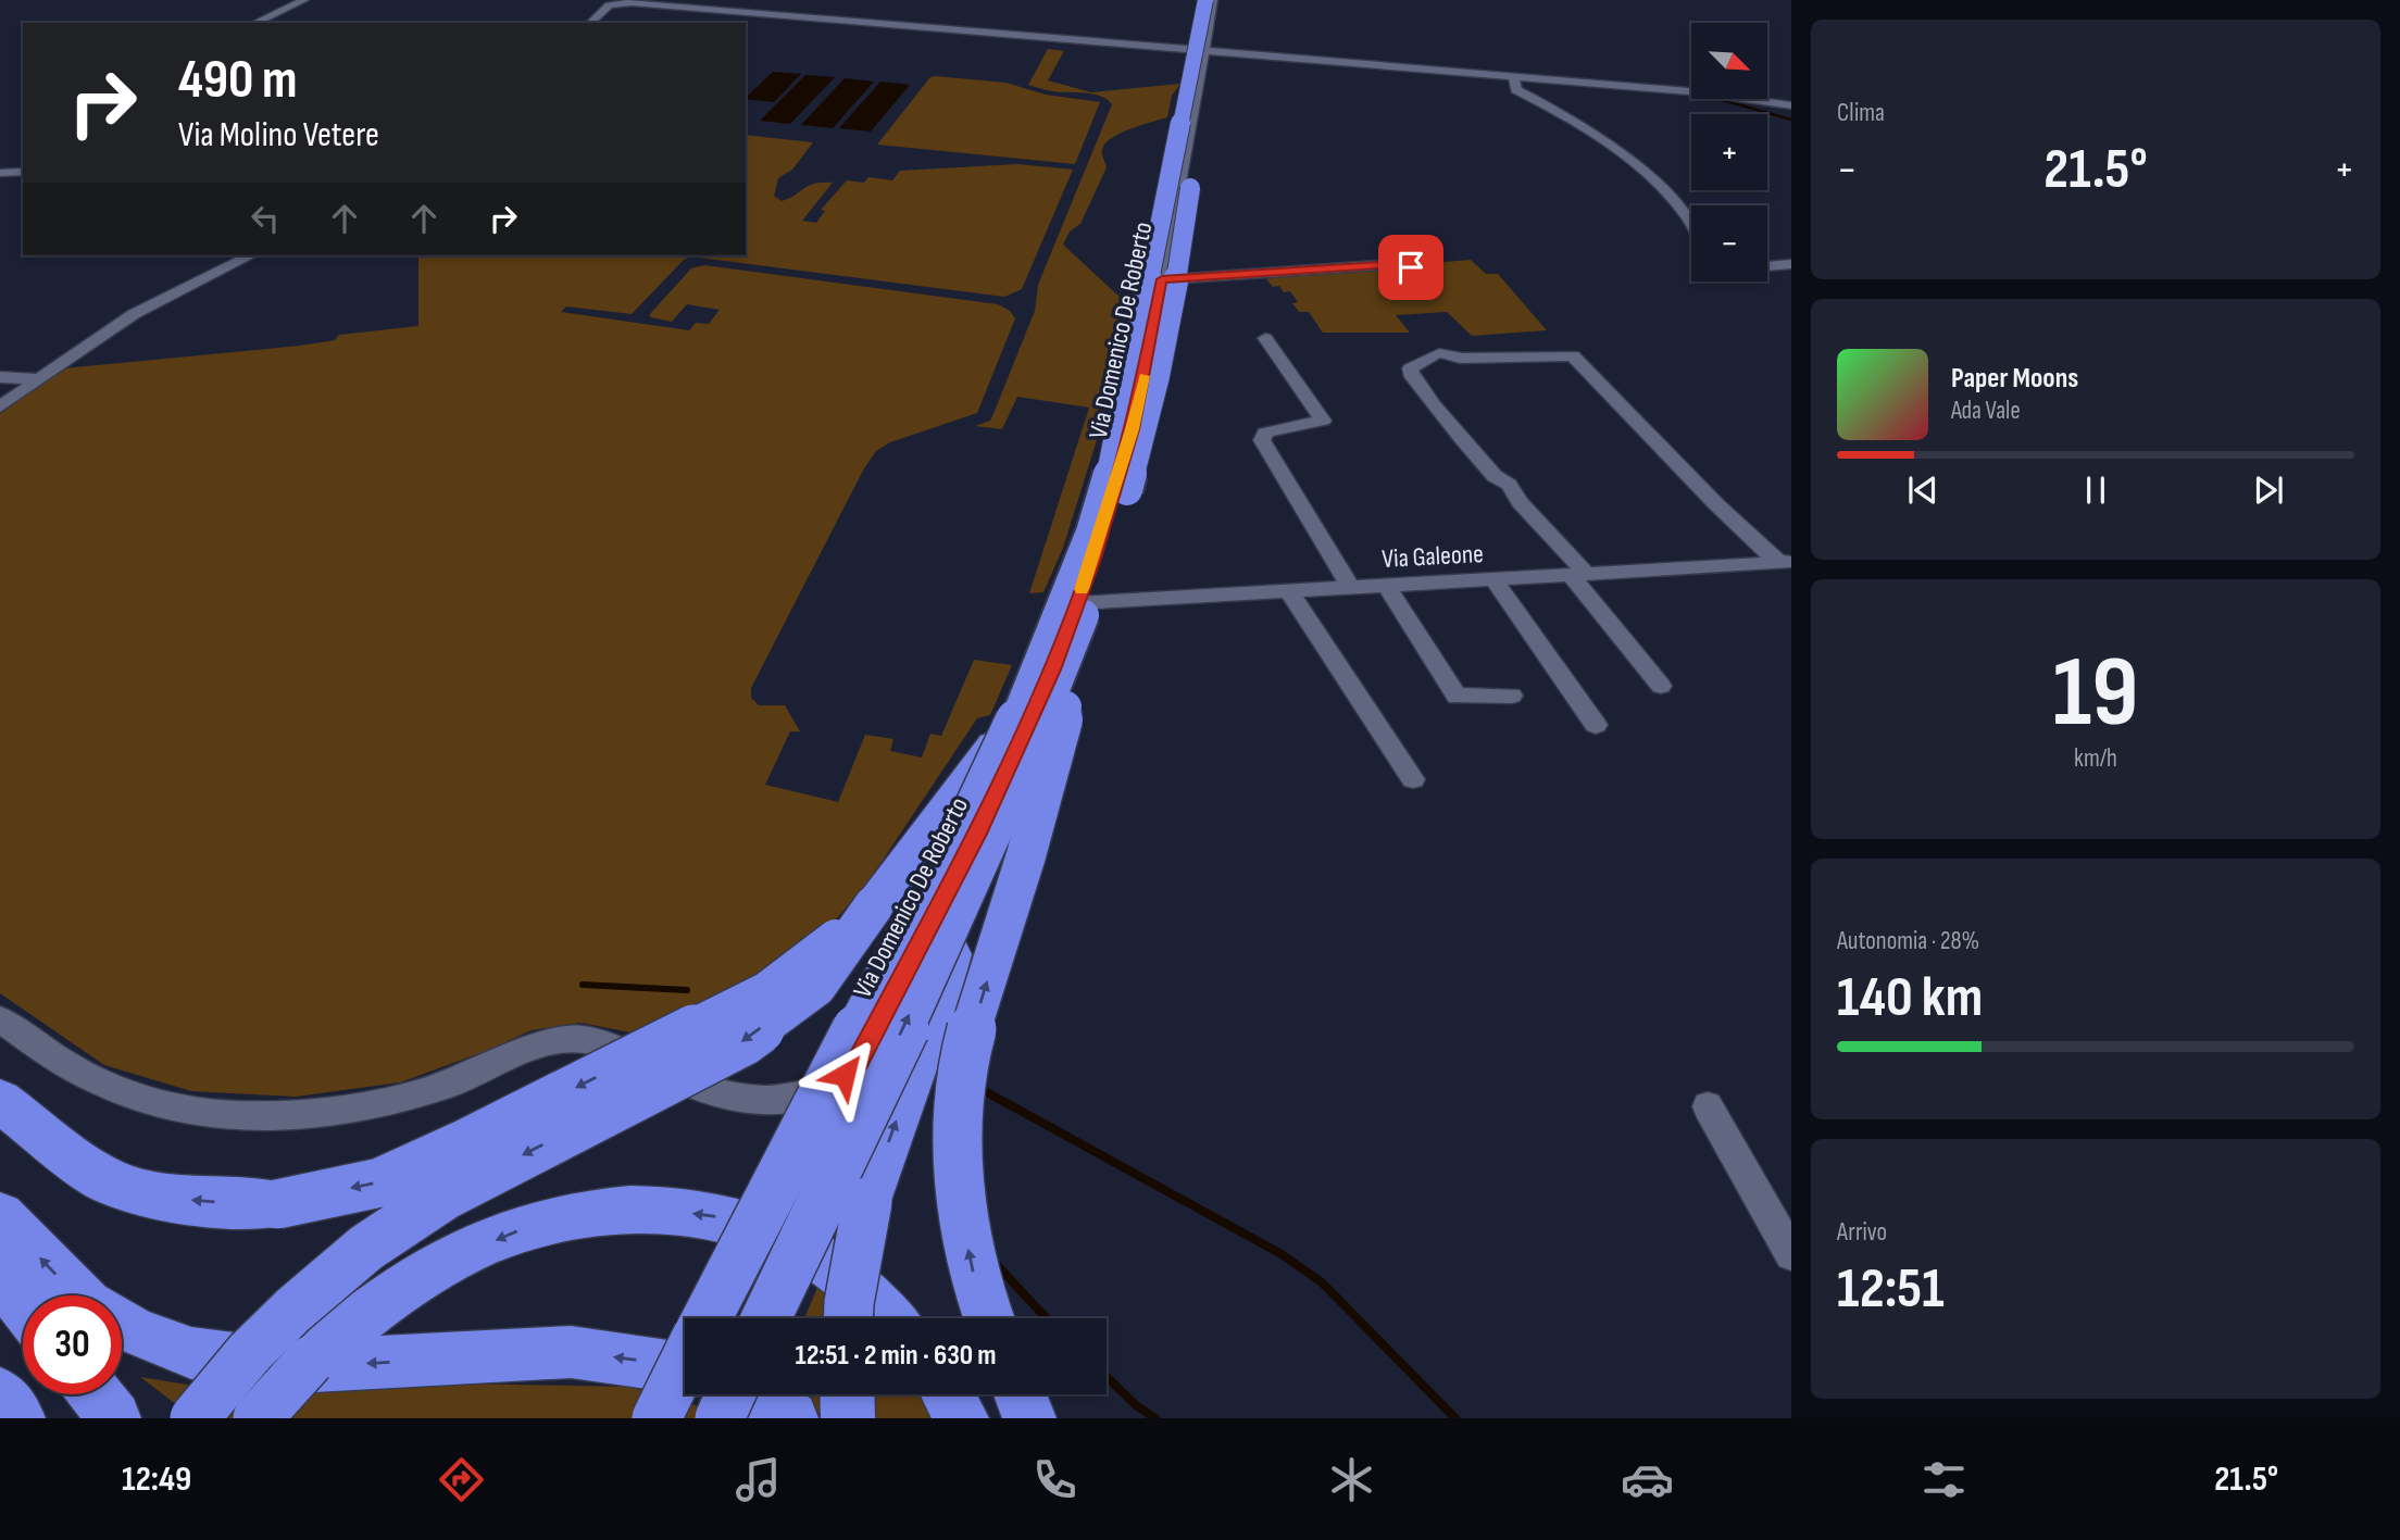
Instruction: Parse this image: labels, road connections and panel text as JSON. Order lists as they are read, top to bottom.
{
  "streets": {
    "street": ["Via Domenico De Roberto", "Via Galeone"]
  },
  "crossings": [
    ["Via Domenico De Roberto", "Via Galeone"]
  ],
  "north": "bottom right",
  "page": {
    "tile": [
      "Clima",
      ["19", "km/h"],
      ["Autonomia · 28%", "140 km"],
      ["Arrivo", "12:51"]
    ],
    "map_buttons": ["+", "−"],
    "turn": ["490 m", "Via Molino Vetere"],
    "heat": ["−", "21.5°", "+"],
    "song": ["Paper Moons", "Ada Vale"],
    "limit": "30",
    "trip": "12:51 · 2 min · 630 m",
    "tabs": ["12:49", "21.5°"]
  }
}
